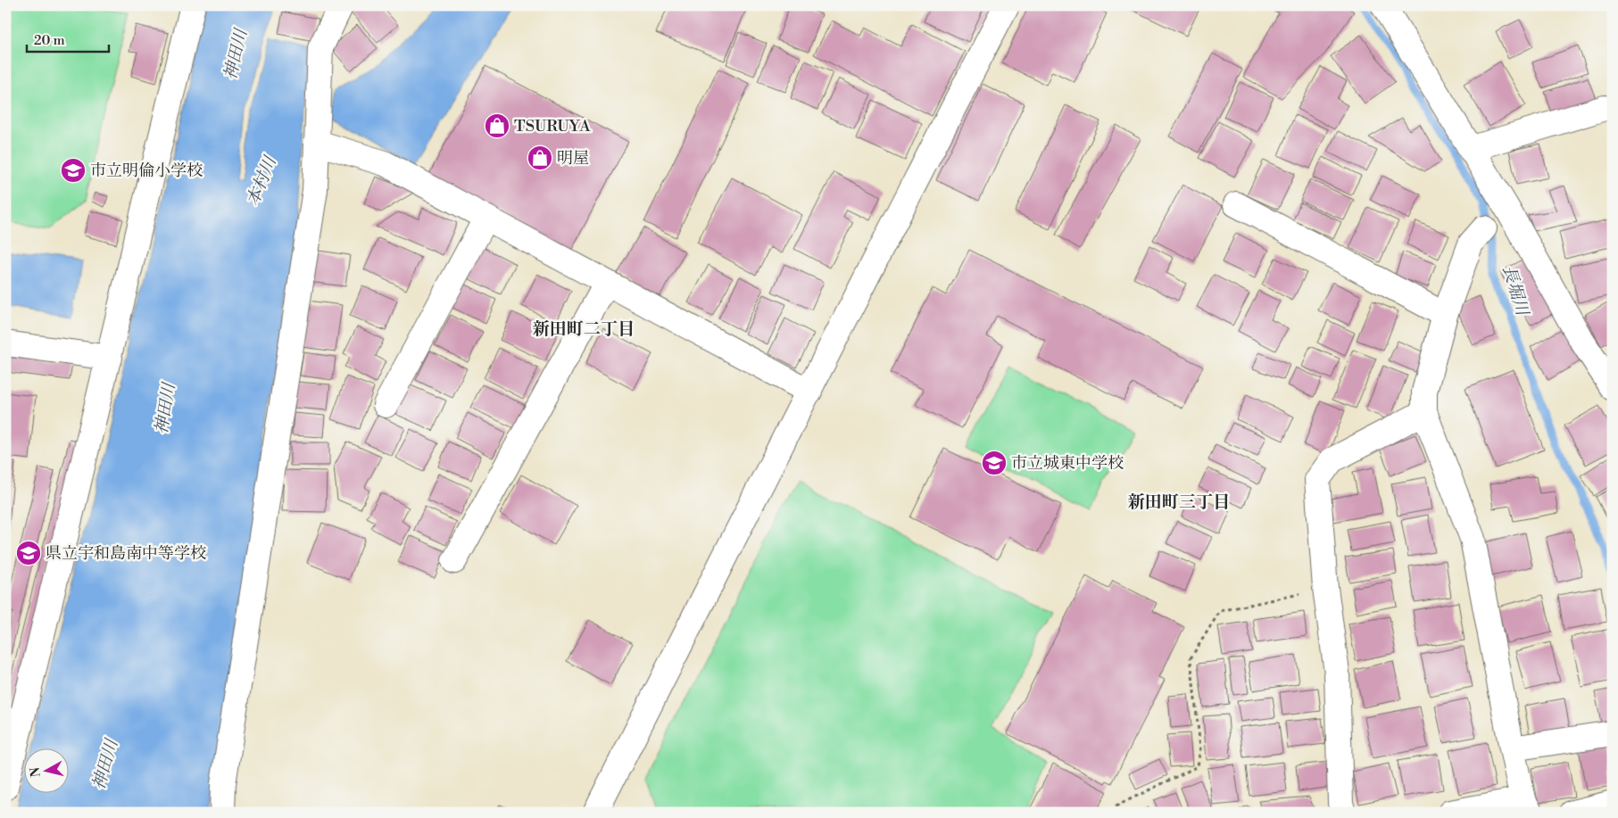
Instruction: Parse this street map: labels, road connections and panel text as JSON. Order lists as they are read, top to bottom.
{
  "districts": ["新田町二丁目", "新田町三丁目"],
  "water": ["神田川", "本村川", "長堀川"],
  "places": {
    "shop": ["TSURUYA", "明屋"],
    "school or university": ["市立明倫小学校", "市立城東中学校", "県立宇和島南中等学校"]
  },
  "scale_bar": "20 m",
  "north": "left"
}
